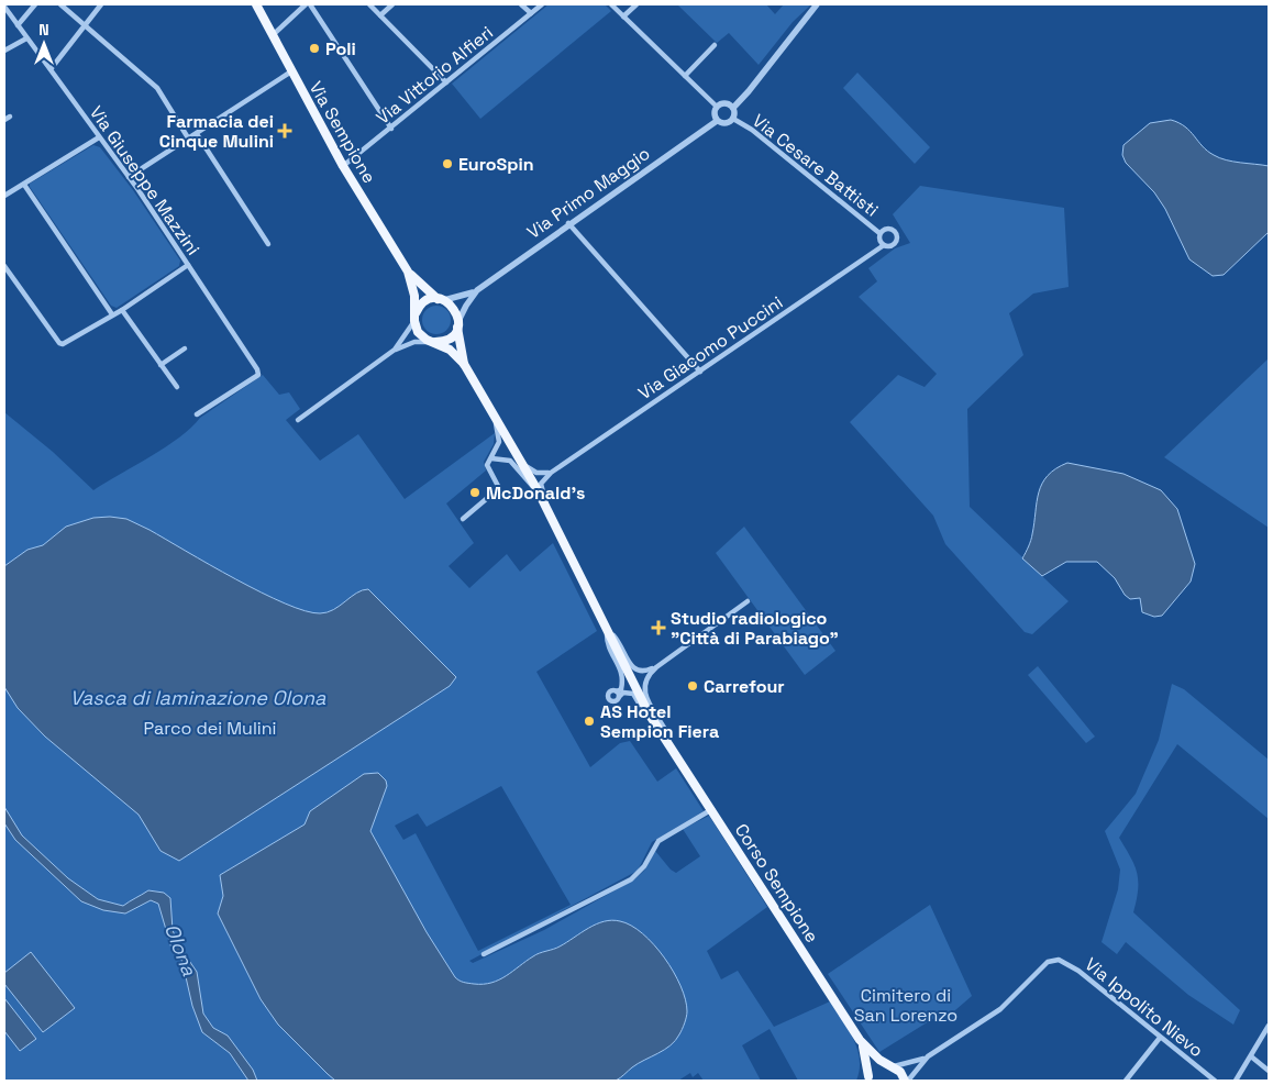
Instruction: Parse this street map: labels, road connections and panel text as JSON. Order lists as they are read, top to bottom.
{
  "streets": {
    "main road": ["Via Sempione", "Corso Sempione"],
    "street": [
      "Via Vittorio Alfieri",
      "Via Cesare Battisti",
      "Via Giuseppe Mazzini",
      "Via Primo Maggio",
      "Via Giacomo Puccini",
      "Via Ippolito Nievo"
    ]
  },
  "crossings": [
    ["Via Vittorio Alfieri", "Via Sempione"],
    ["Via Sempione", "Via Primo Maggio"],
    ["Via Sempione", "Corso Sempione"],
    ["Via Cesare Battisti", "Via Primo Maggio"],
    ["Via Cesare Battisti", "Via Giacomo Puccini"],
    ["Via Primo Maggio", "Corso Sempione"]
  ],
  "water": ["Vasca di laminazione Olona", "Olona"],
  "parks": ["Parco dei Mulini", "Cimitero di San Lorenzo"],
  "places": {
    "other": [
      "Poli",
      "EuroSpin",
      "McDonald's",
      "Carrefour",
      "AS Hotel Sempion Fiera"
    ],
    "health": ["Farmacia dei Cinque Mulini", "Studio radiologico \"Città di Parabiago\""]
  },
  "north": "top"
}
